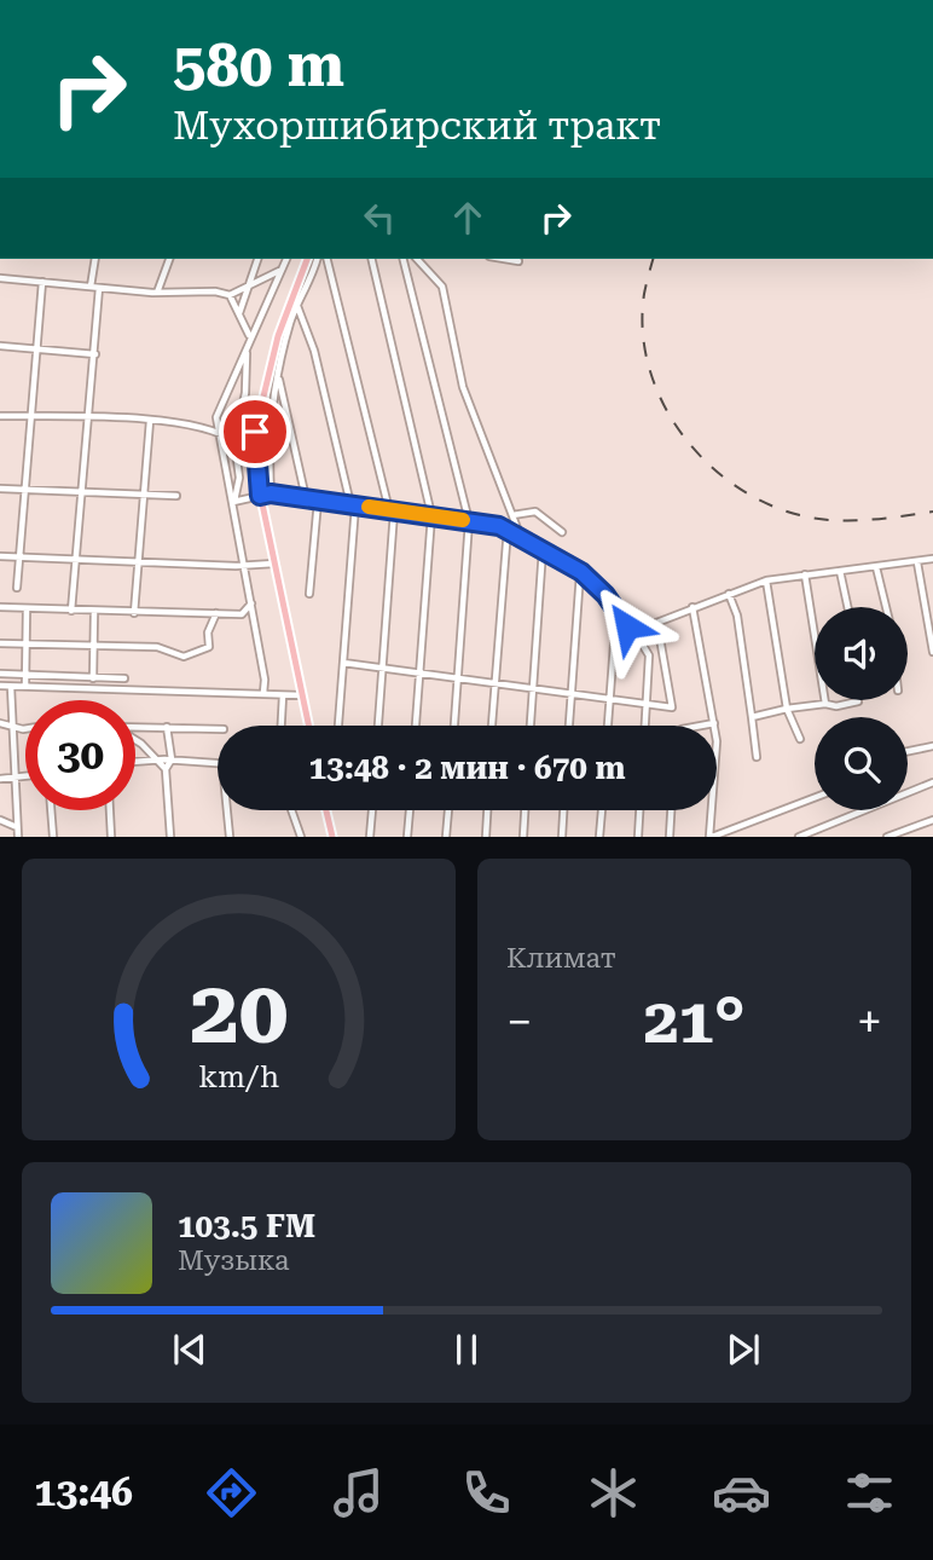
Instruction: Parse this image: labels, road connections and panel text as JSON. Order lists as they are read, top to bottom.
{
  "page": {
    "turn": ["580 m", "Мухоршибирский тракт"],
    "limit": "30",
    "trip": "13:48 · 2 мин · 670 m",
    "tile": "Климат",
    "heat": ["−", "21°", "+"],
    "song": ["103.5 FM", "Музыка"],
    "tabs": "13:46",
    "gauge": ["20", "km/h"]
  }
}
